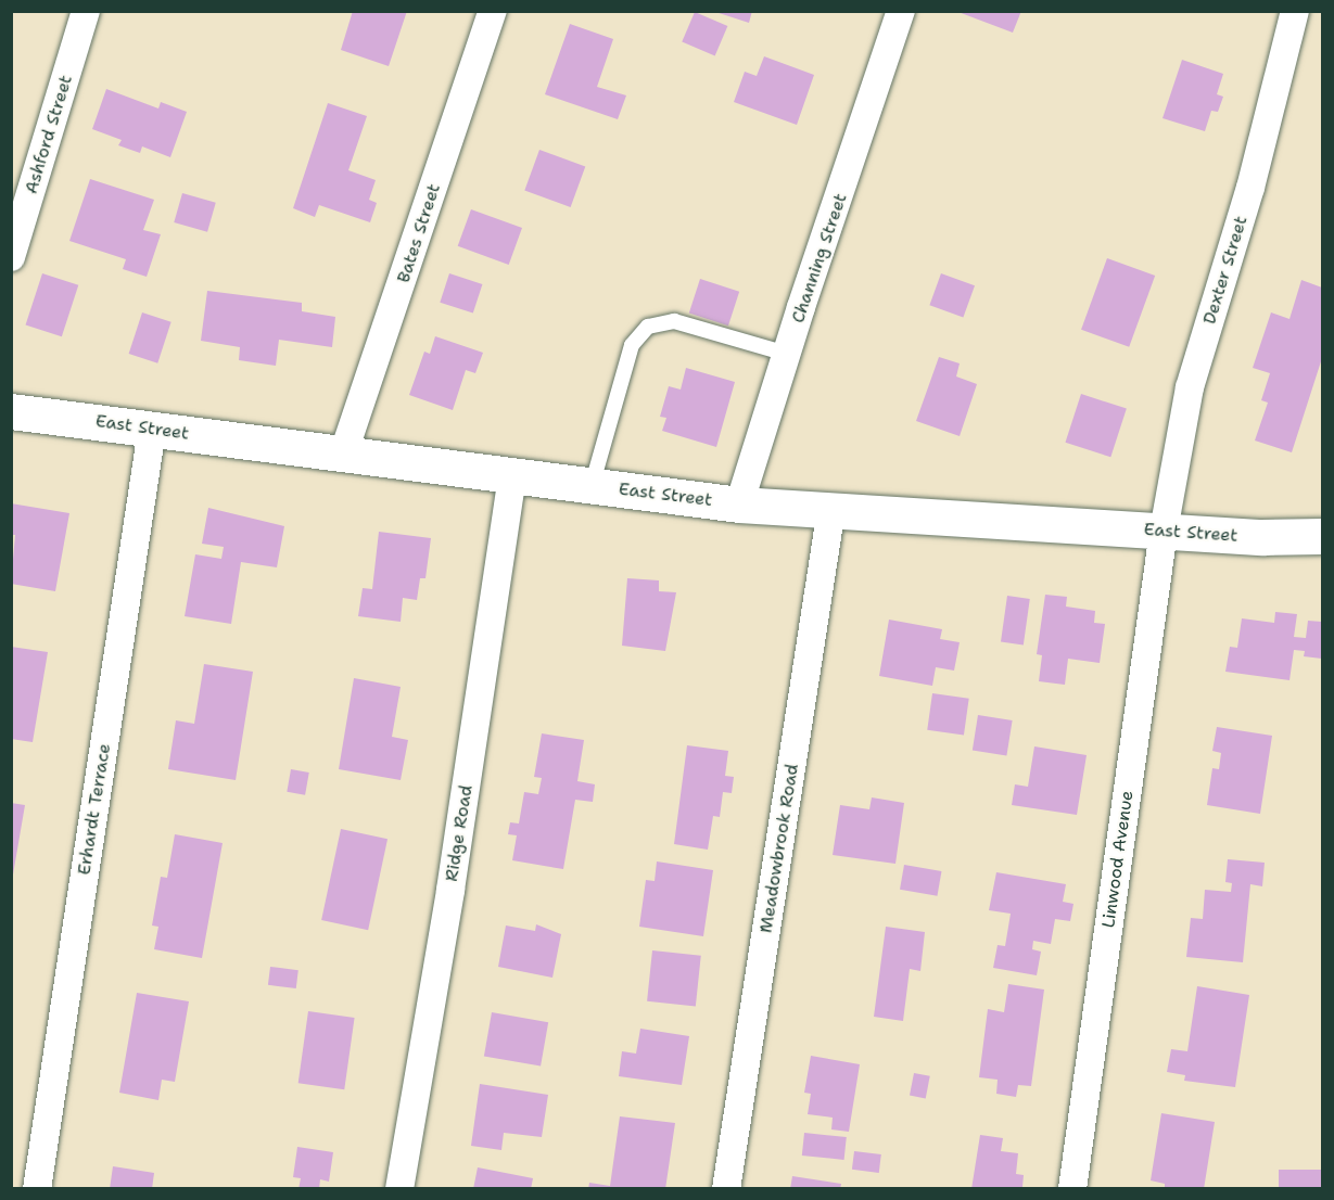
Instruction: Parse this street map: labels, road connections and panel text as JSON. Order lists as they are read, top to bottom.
{
  "streets": {
    "main road": ["East Street"],
    "street": [
      "Ashford Street",
      "Bates Street",
      "Channing Street",
      "Dexter Street",
      "Erhardt Terrace",
      "Ridge Road",
      "Meadowbrook Road",
      "Linwood Avenue"
    ]
  },
  "crossings": [
    ["Bates Street", "East Street"],
    ["Channing Street", "East Street"],
    ["Dexter Street", "East Street"],
    ["Dexter Street", "Linwood Avenue"],
    ["East Street", "Erhardt Terrace"],
    ["East Street", "Ridge Road"],
    ["East Street", "Meadowbrook Road"],
    ["East Street", "Linwood Avenue"]
  ]
}
